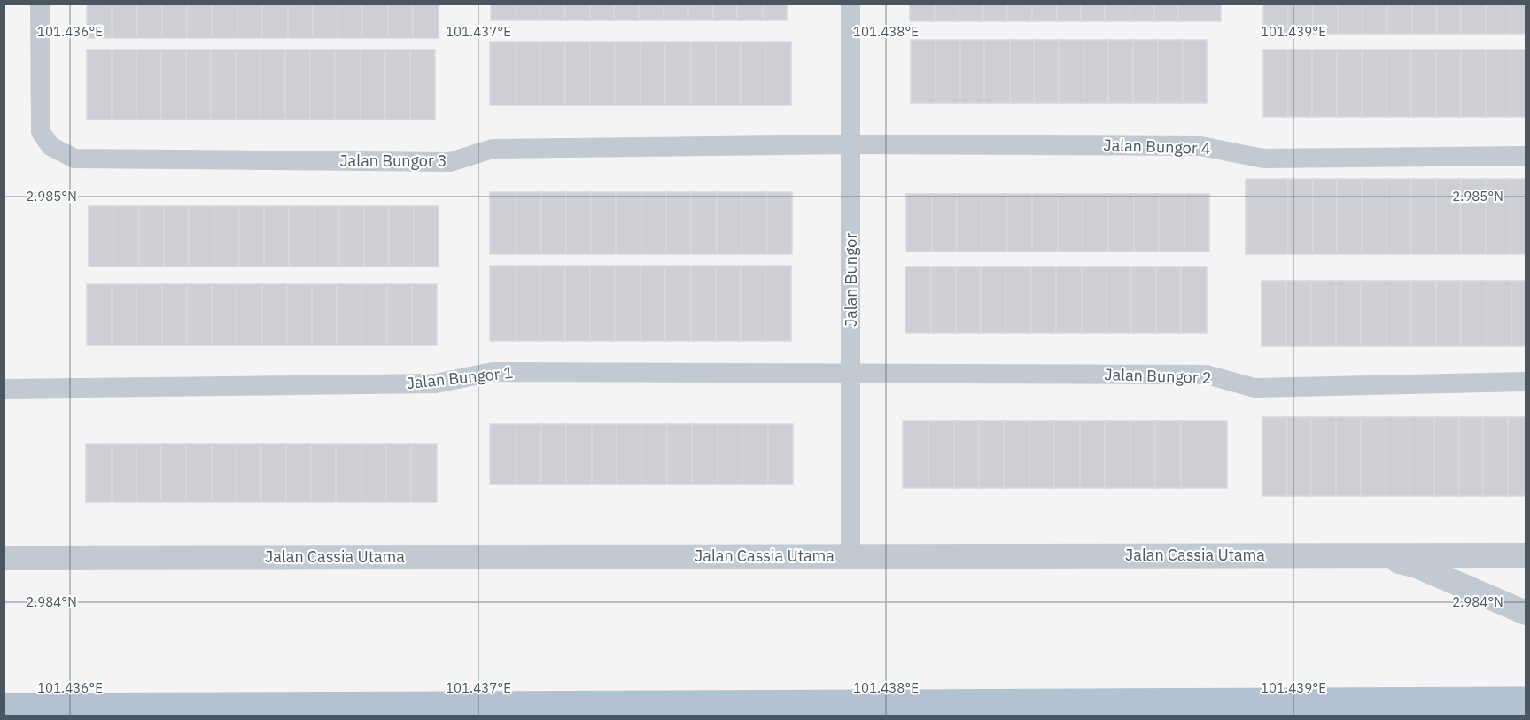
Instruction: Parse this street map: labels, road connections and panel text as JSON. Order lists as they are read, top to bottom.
{
  "streets": {
    "street": [
      "Jalan Bungor 4",
      "Jalan Bungor 3",
      "Jalan Bungor",
      "Jalan Bungor 2",
      "Jalan Bungor 1",
      "Jalan Cassia Utama"
    ]
  },
  "crossings": [
    ["Jalan Bungor 4", "Jalan Bungor 3"],
    ["Jalan Bungor 4", "Jalan Bungor"],
    ["Jalan Bungor 3", "Jalan Bungor"],
    ["Jalan Bungor", "Jalan Bungor 2"],
    ["Jalan Bungor", "Jalan Bungor 1"],
    ["Jalan Bungor", "Jalan Cassia Utama"],
    ["Jalan Bungor 2", "Jalan Bungor 1"]
  ],
  "coordinates": [
    "101.436°E",
    "101.437°E",
    "101.438°E",
    "101.439°E",
    "2.985°N",
    "2.984°N"
  ]
}
